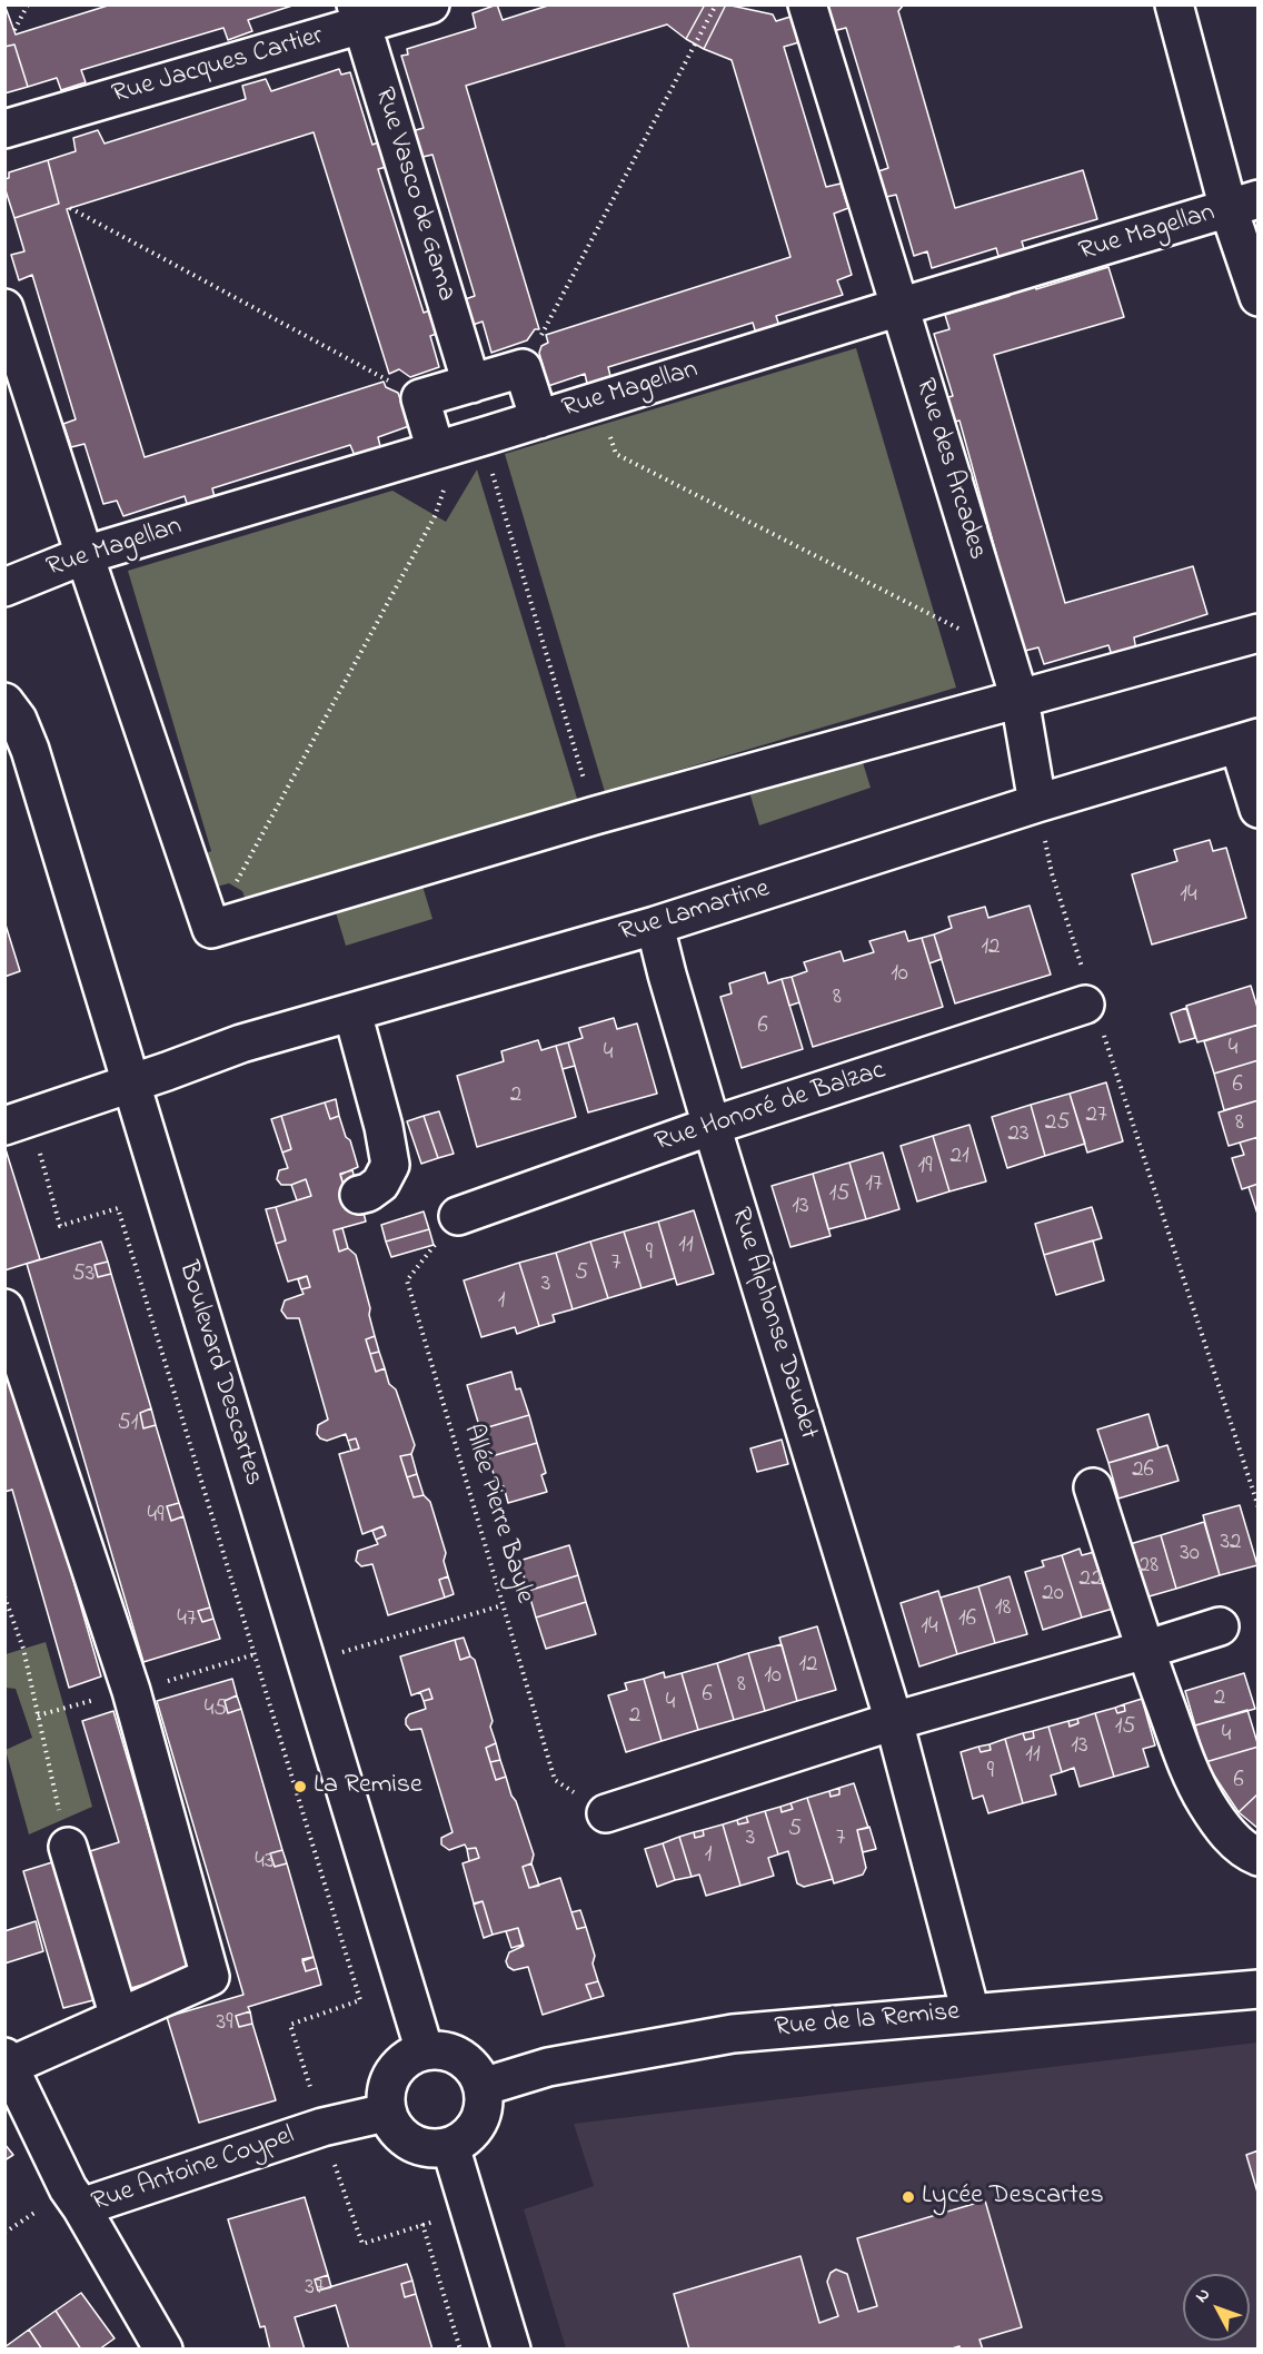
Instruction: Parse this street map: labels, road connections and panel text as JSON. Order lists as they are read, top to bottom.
{
  "streets": {
    "street": [
      "Rue Jacques Cartier",
      "Rue Vasco de Gama",
      "Rue Magellan",
      "Rue des Arcades",
      "Rue Lamartine",
      "Rue Honoré de Balzac",
      "Rue Alphonse Daudet",
      "Boulevard Descartes",
      "Rue de la Remise",
      "Rue Antoine Coypel"
    ],
    "path": ["Allée Pierre Bayle"]
  },
  "crossings": [
    ["Rue Jacques Cartier", "Rue Vasco de Gama"],
    ["Rue Magellan", "Rue des Arcades"],
    ["Rue des Arcades", "Rue Lamartine"],
    ["Rue Lamartine", "Rue Alphonse Daudet"],
    ["Rue Lamartine", "Boulevard Descartes"],
    ["Rue Honoré de Balzac", "Rue Alphonse Daudet"],
    ["Rue Honoré de Balzac", "Allée Pierre Bayle"],
    ["Rue Alphonse Daudet", "Rue de la Remise"],
    ["Boulevard Descartes", "Rue de la Remise"],
    ["Boulevard Descartes", "Rue Antoine Coypel"],
    ["Rue de la Remise", "Rue Antoine Coypel"]
  ],
  "places": ["La Remise", "Lycée Descartes"],
  "house_numbers": [
    "14",
    "12",
    "10",
    "8",
    "6",
    "4",
    "4",
    "6",
    "2",
    "27",
    "25",
    "8",
    "23",
    "21",
    "19",
    "17",
    "15",
    "13",
    "11",
    "9",
    "7",
    "5",
    "53",
    "3",
    "1",
    "51",
    "26",
    "49",
    "32",
    "30",
    "28",
    "22",
    "20",
    "18",
    "47",
    "16",
    "14",
    "12",
    "10",
    "8",
    "6",
    "2",
    "4",
    "45",
    "2",
    "15",
    "4",
    "13",
    "11",
    "9",
    "6",
    "5",
    "3",
    "7",
    "1",
    "43",
    "39",
    "37"
  ],
  "north": "top left"
}
